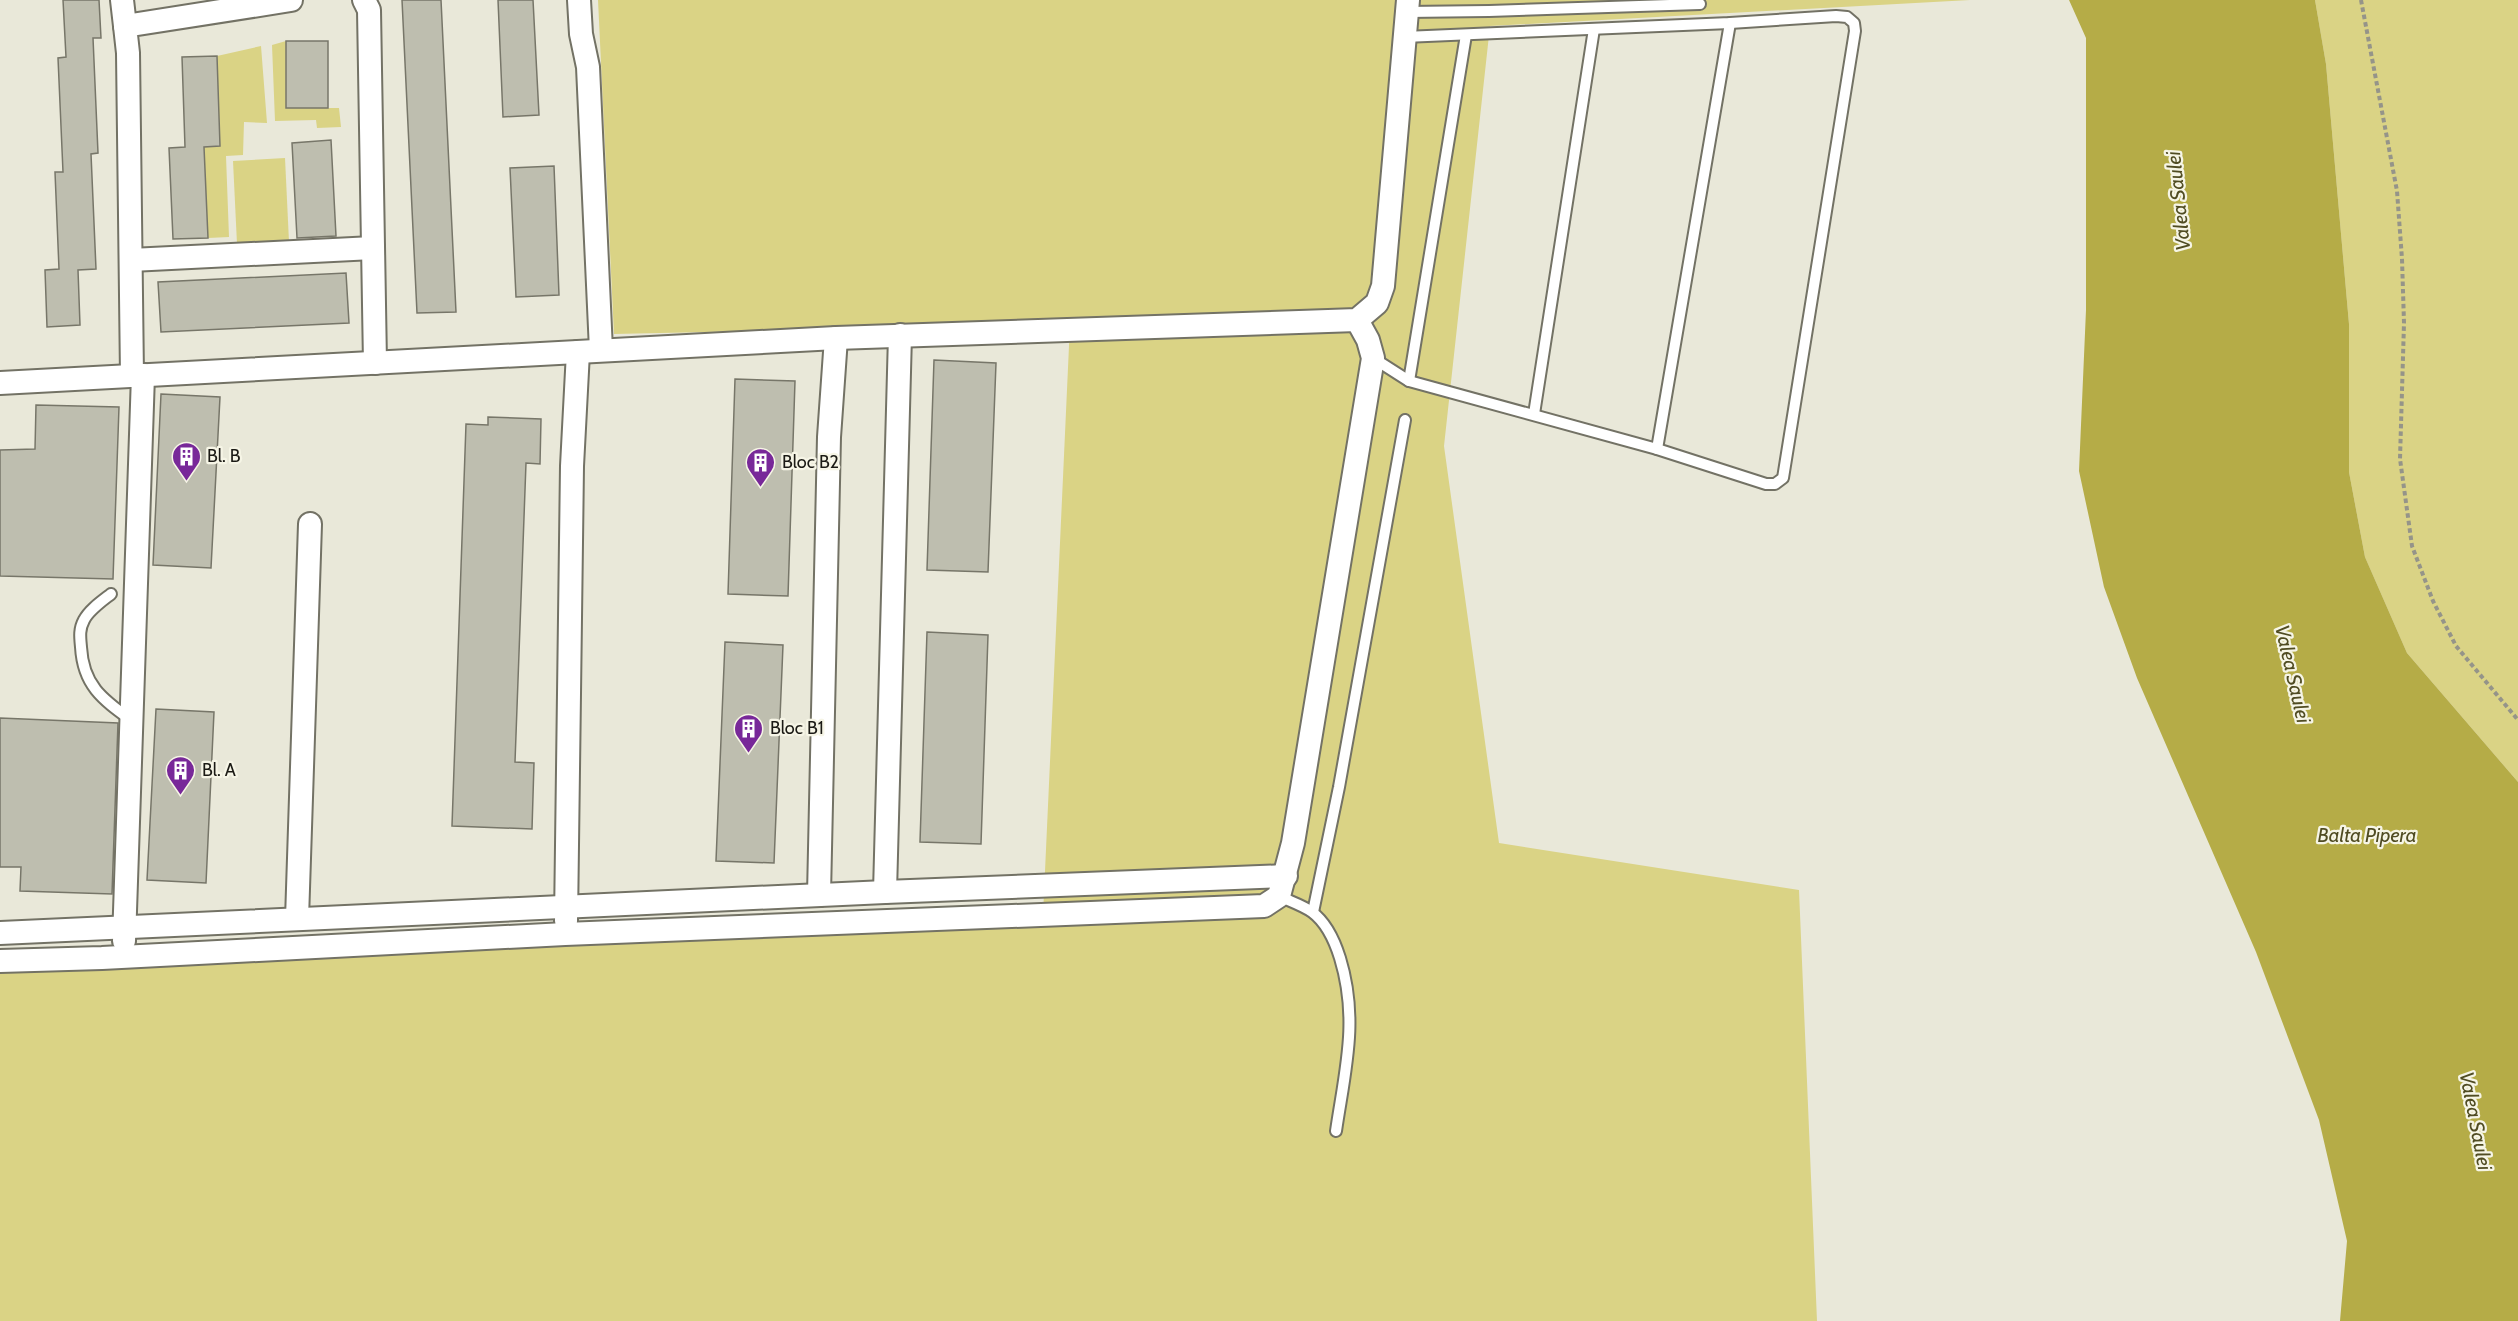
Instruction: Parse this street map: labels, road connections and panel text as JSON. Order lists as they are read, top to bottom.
{
  "water": ["Valea Saulei", "Balta Pipera"],
  "places": {
    "building": [
      "Bl. B",
      "Bloc B2",
      "Bloc B1",
      "Bl. A"
    ]
  }
}
